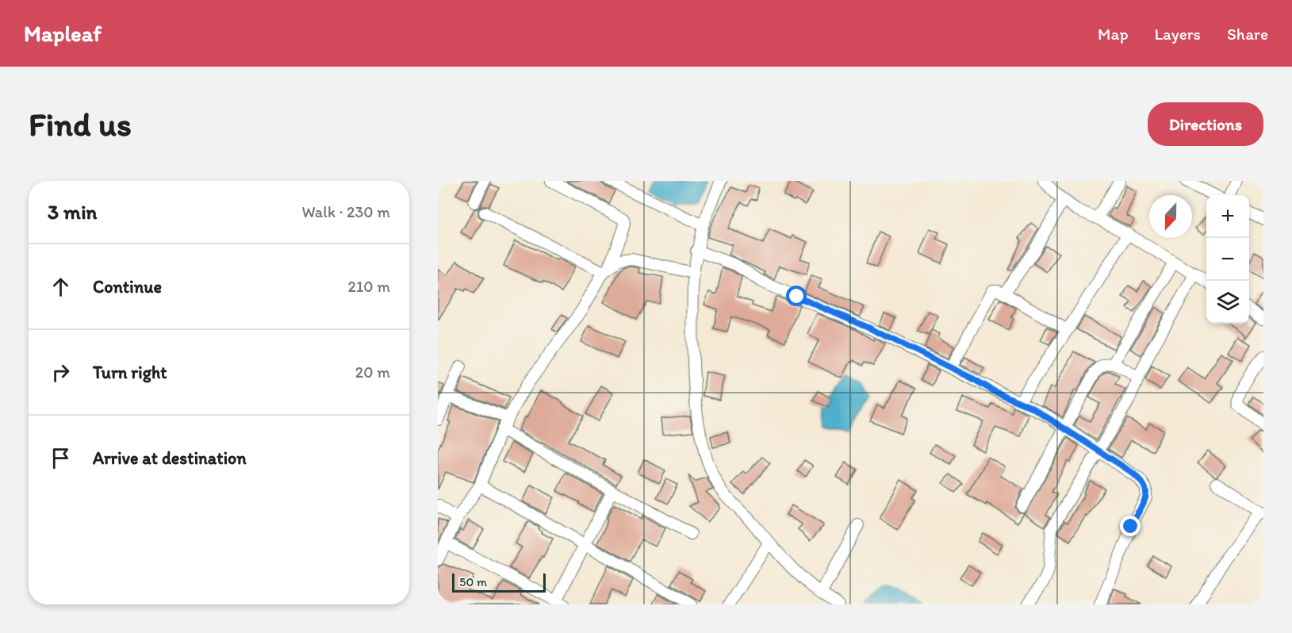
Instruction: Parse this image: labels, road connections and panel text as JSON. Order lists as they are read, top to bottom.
{
  "scale_bar": "50 m",
  "north": "bottom",
  "page": {
    "header": "Mapleaf",
    "nav": ["Map", "Layers", "Share"],
    "buttons": "Directions",
    "title": "Find us",
    "heading": ["3 min", "Walk · 230 m"],
    "map_buttons": ["+", "−"],
    "list": [
      ["Continue", "210 m"],
      ["Turn right", "20 m"],
      "Arrive at destination"
    ],
    "scale": "50 m"
  }
}
